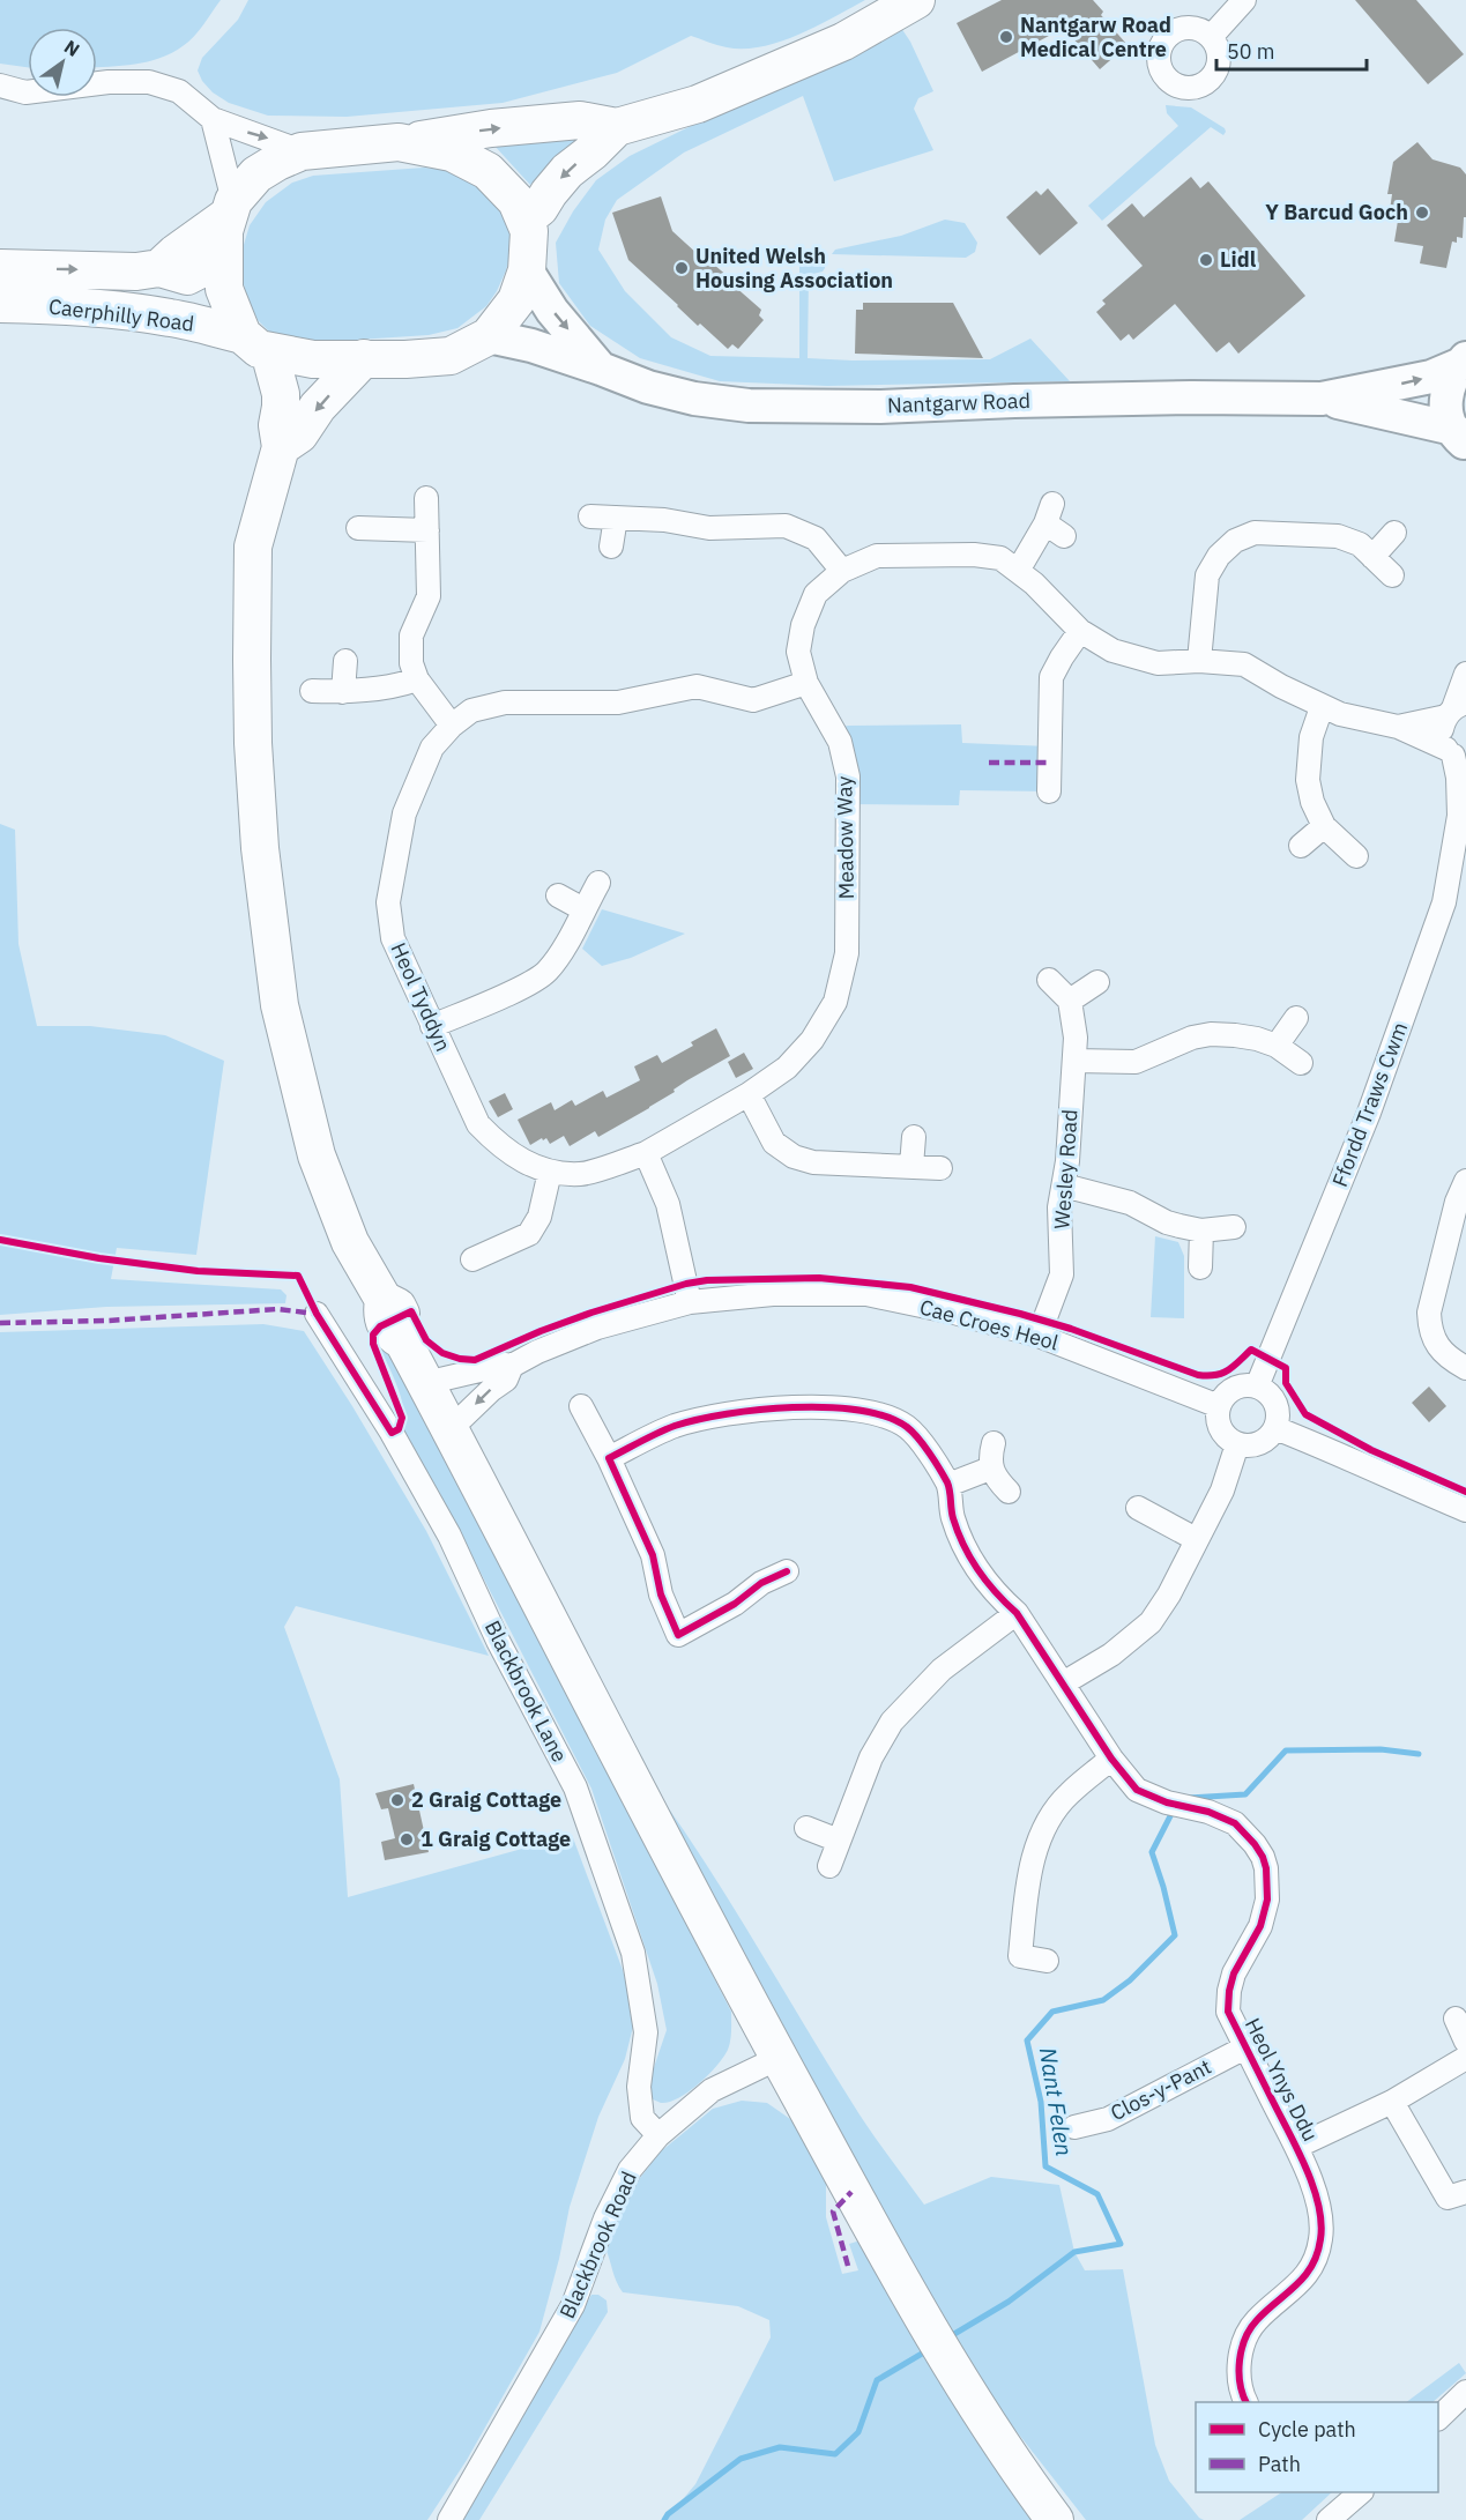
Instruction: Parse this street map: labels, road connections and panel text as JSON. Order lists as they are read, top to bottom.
{
  "streets": {
    "main road": ["Caerphilly Road", "Nantgarw Road"],
    "street": [
      "Meadow Way",
      "Heol Tyddyn",
      "Ffordd Traws Cwm",
      "Wesley Road",
      "Cae Croes Heol",
      "Blackbrook Lane",
      "Heol Ynys Ddu",
      "Clos-y-Pant",
      "Blackbrook Road"
    ]
  },
  "crossings": [
    ["Caerphilly Road", "Nantgarw Road"],
    ["Meadow Way", "Heol Tyddyn"],
    ["Meadow Way", "Ffordd Traws Cwm"],
    ["Ffordd Traws Cwm", "Cae Croes Heol"],
    ["Wesley Road", "Cae Croes Heol"],
    ["Blackbrook Lane", "Blackbrook Road"],
    ["Heol Ynys Ddu", "Clos-y-Pant"]
  ],
  "water": ["Nant Felen"],
  "places": [
    "Nantgarw Road Medical Centre",
    "Y Barcud Goch",
    "Lidl",
    "United Welsh Housing Association",
    "2 Graig Cottage",
    "1 Graig Cottage"
  ],
  "legend": ["Cycle path", "Path"],
  "scale_bar": "50 m",
  "north": "top right"
}
